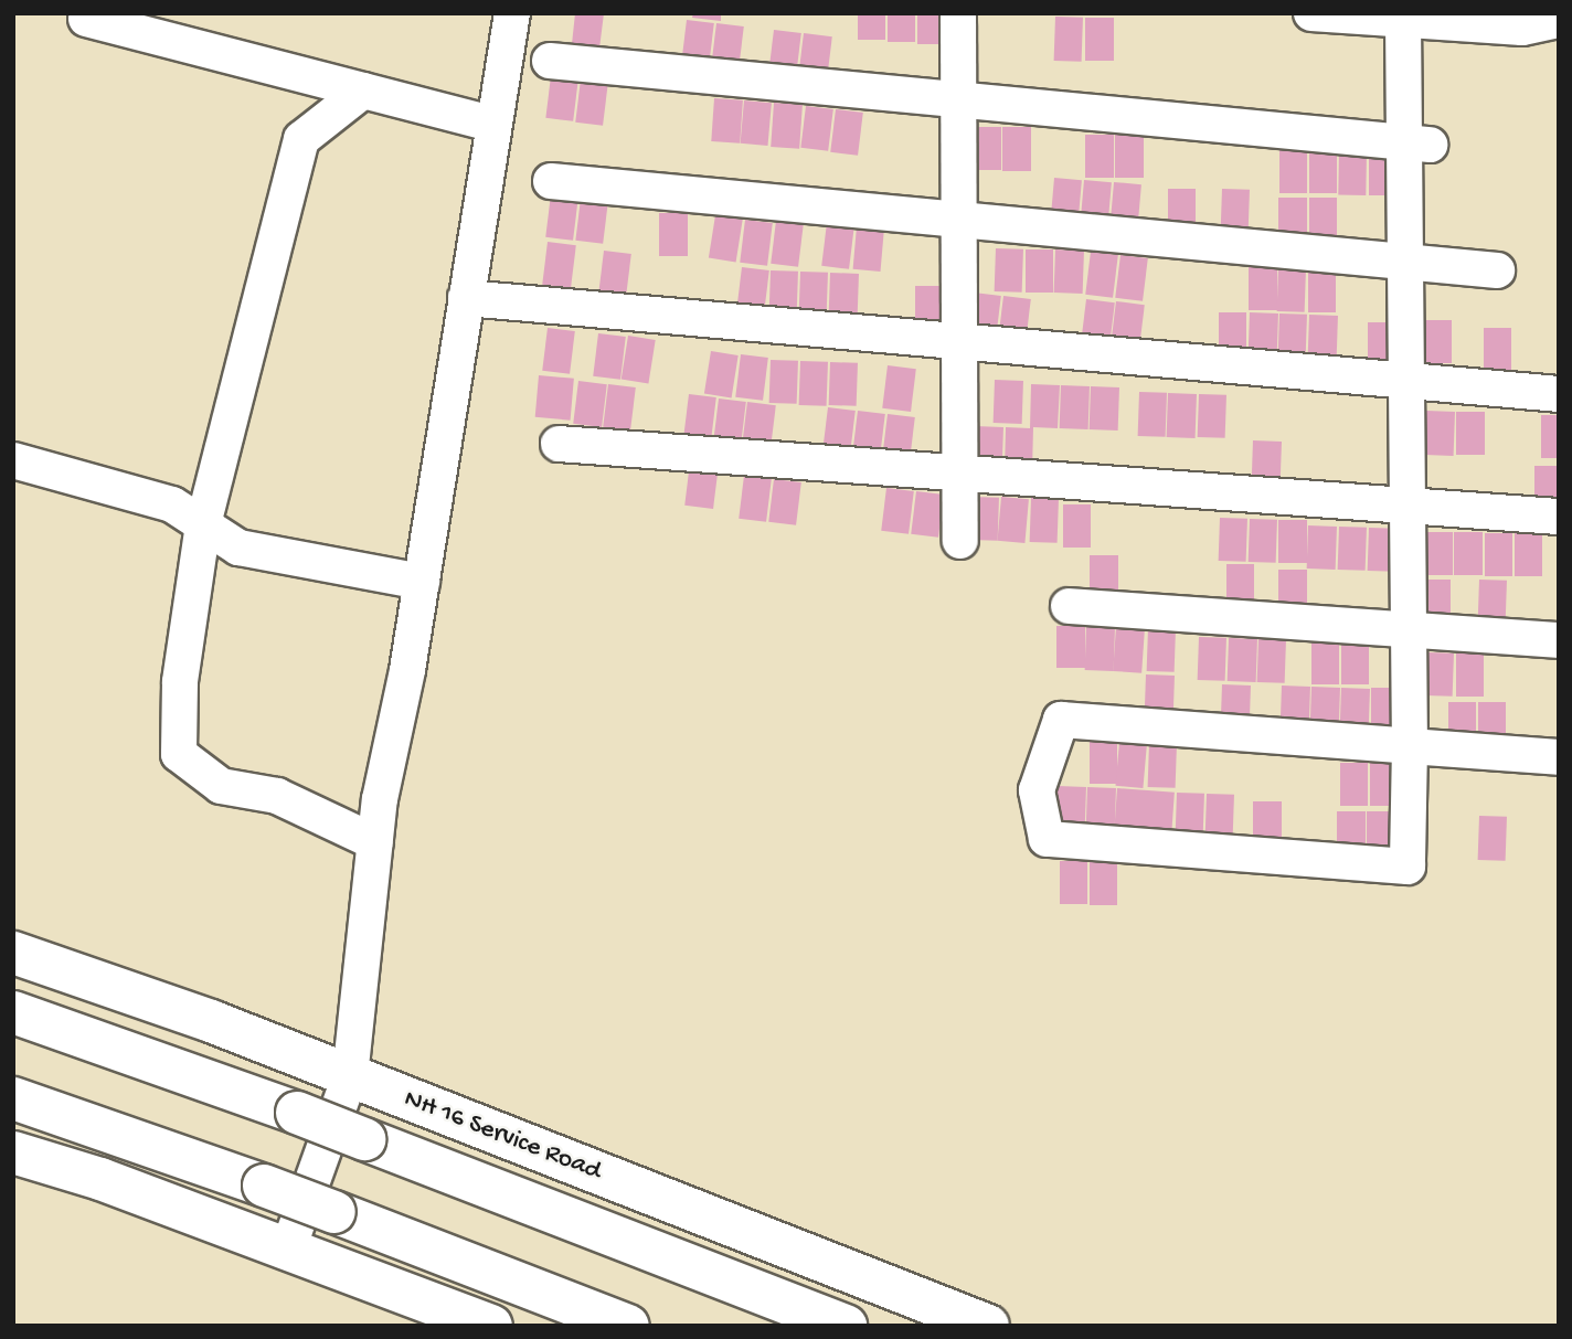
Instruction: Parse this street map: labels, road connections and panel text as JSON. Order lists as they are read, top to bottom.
{
  "streets": {
    "main road": ["NH 16 Service Road"]
  }
}
